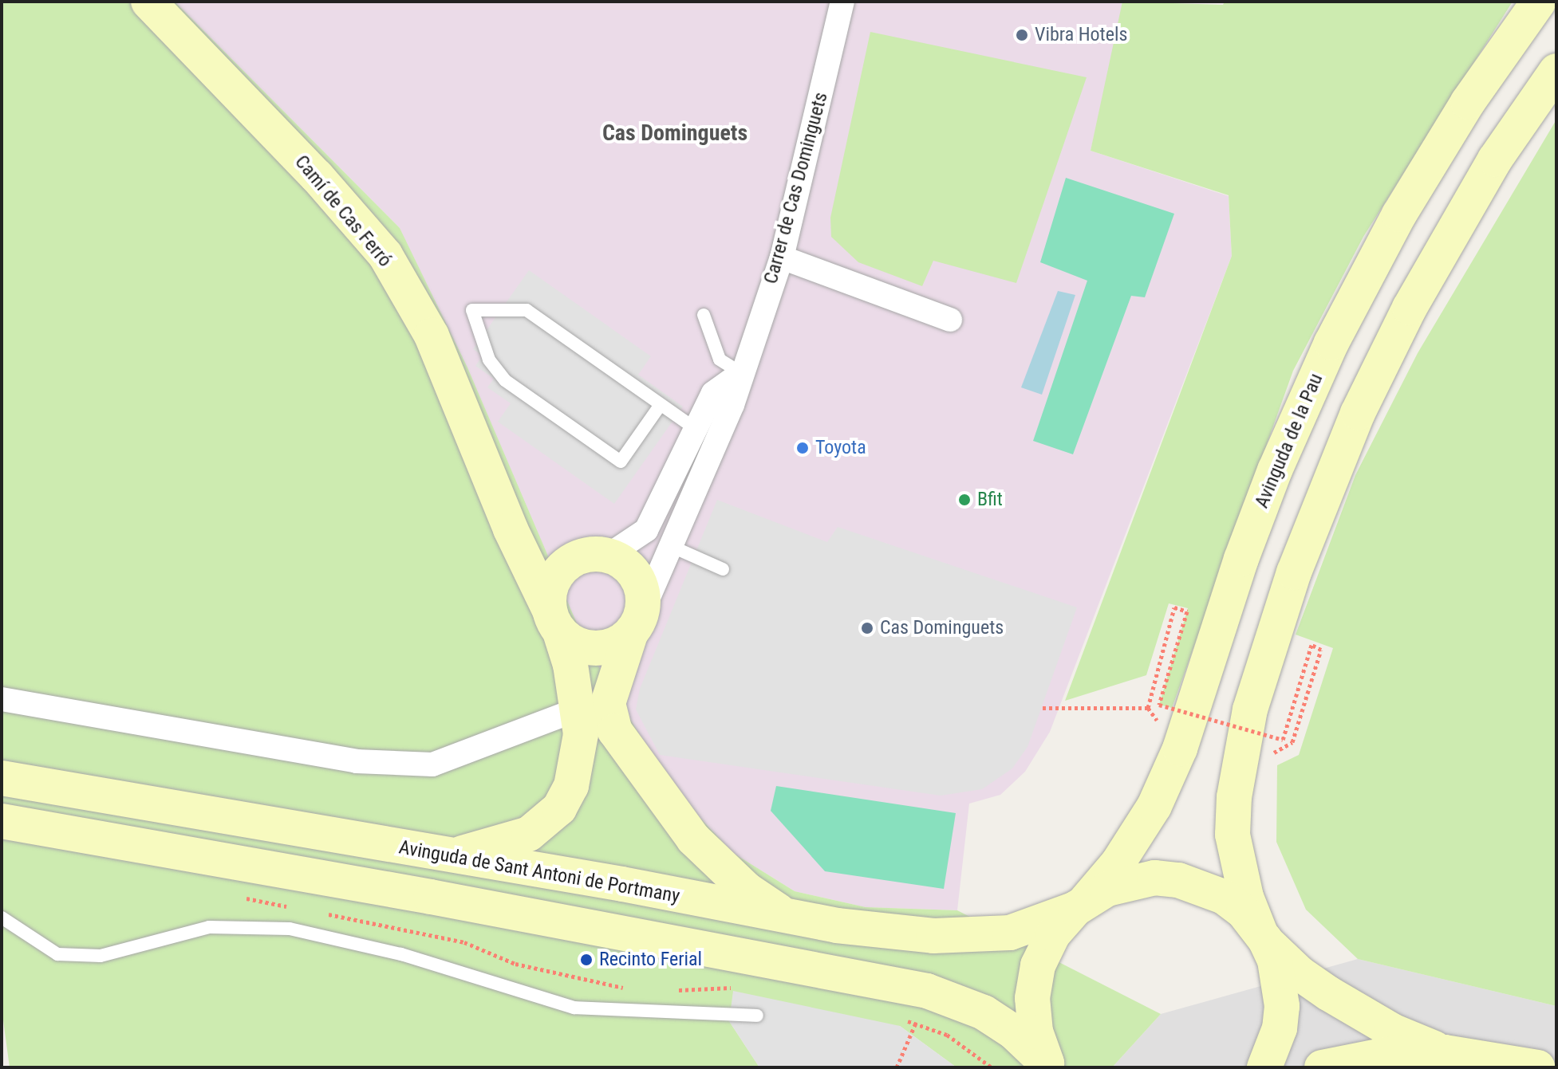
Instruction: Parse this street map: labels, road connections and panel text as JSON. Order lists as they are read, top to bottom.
{
  "streets": {
    "main road": ["Camí de Cas Ferró", "Avinguda de la Pau", "Avinguda de Sant Antoni de Portmany"],
    "street": ["Carrer de Cas Dominguets"]
  },
  "crossings": [
    ["Carrer de Cas Dominguets", "Camí de Cas Ferró"],
    ["Avinguda de la Pau", "Avinguda de Sant Antoni de Portmany"]
  ],
  "districts": ["Cas Dominguets"],
  "places": [
    "Vibra Hotels",
    "Toyota",
    "Bfit",
    "Cas Dominguets",
    "Recinto Ferial"
  ]
}
